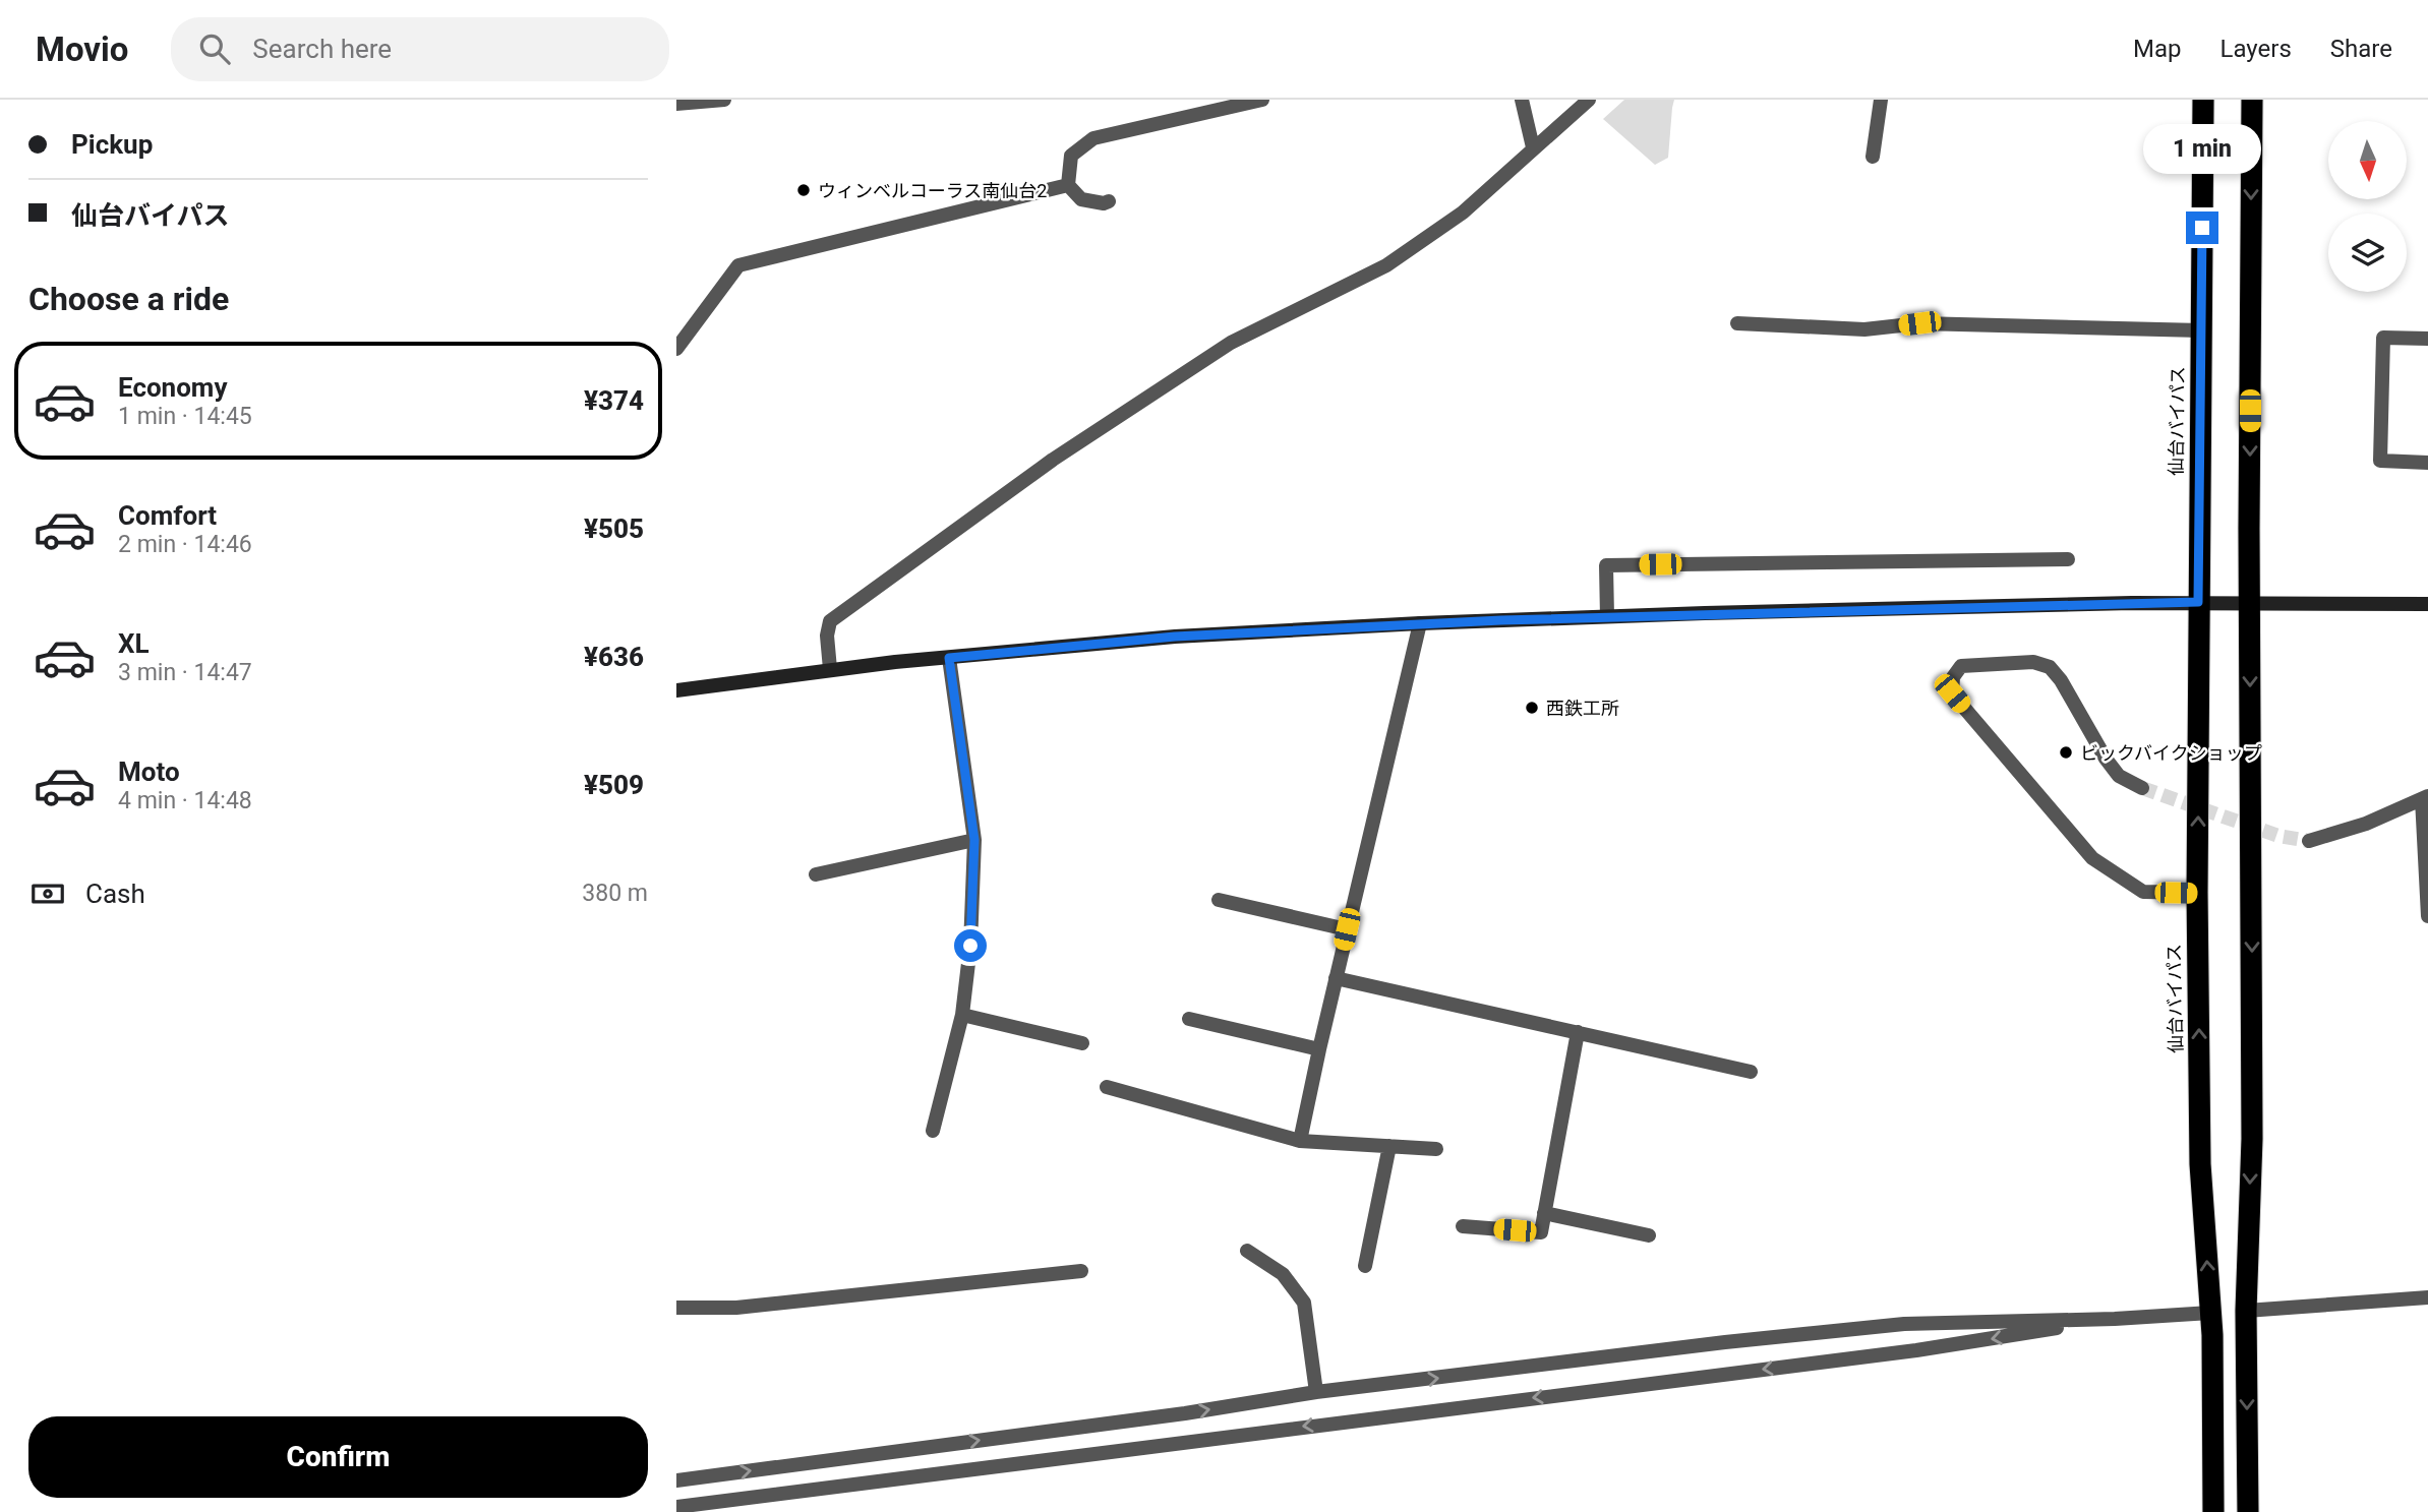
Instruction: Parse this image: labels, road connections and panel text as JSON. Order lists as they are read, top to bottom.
{
  "streets": {
    "highway": ["仙台バイパス"]
  },
  "places": ["ウィンベルコーラス南仙台2", "西鉄工所", "ビックバイクショップ"],
  "north": "bottom",
  "page": {
    "header": "Movio",
    "search": "Search here",
    "nav": ["Map", "Layers", "Share"],
    "banner": ["Pickup", "仙台バイパス"],
    "bubble": "1 min",
    "heading": "Choose a ride",
    "list": [
      {
        "name": "Economy",
        "note": "1 min · 14:45",
        "value": "¥374"
      },
      {
        "name": "Comfort",
        "note": "2 min · 14:46",
        "value": "¥505"
      },
      {
        "name": "XL",
        "note": "3 min · 14:47",
        "value": "¥636"
      },
      {
        "name": "Moto",
        "note": "4 min · 14:48",
        "value": "¥509"
      }
    ],
    "pay": ["Cash", "380 m"],
    "buttons": "Confirm"
  }
}
